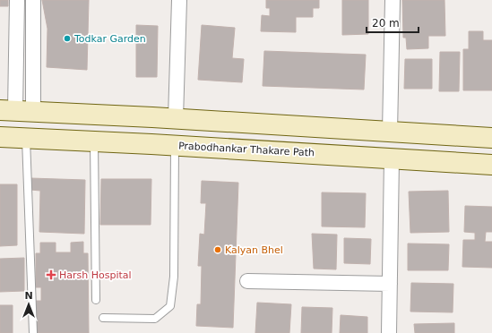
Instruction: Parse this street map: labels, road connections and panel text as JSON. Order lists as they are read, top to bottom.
{
  "streets": {
    "main road": ["Prabodhankar Thakare Path"]
  },
  "places": {
    "other": ["Todkar Garden", "Kalyan Bhel"],
    "health": ["Harsh Hospital"]
  },
  "scale_bar": "20 m",
  "north": "top"
}
